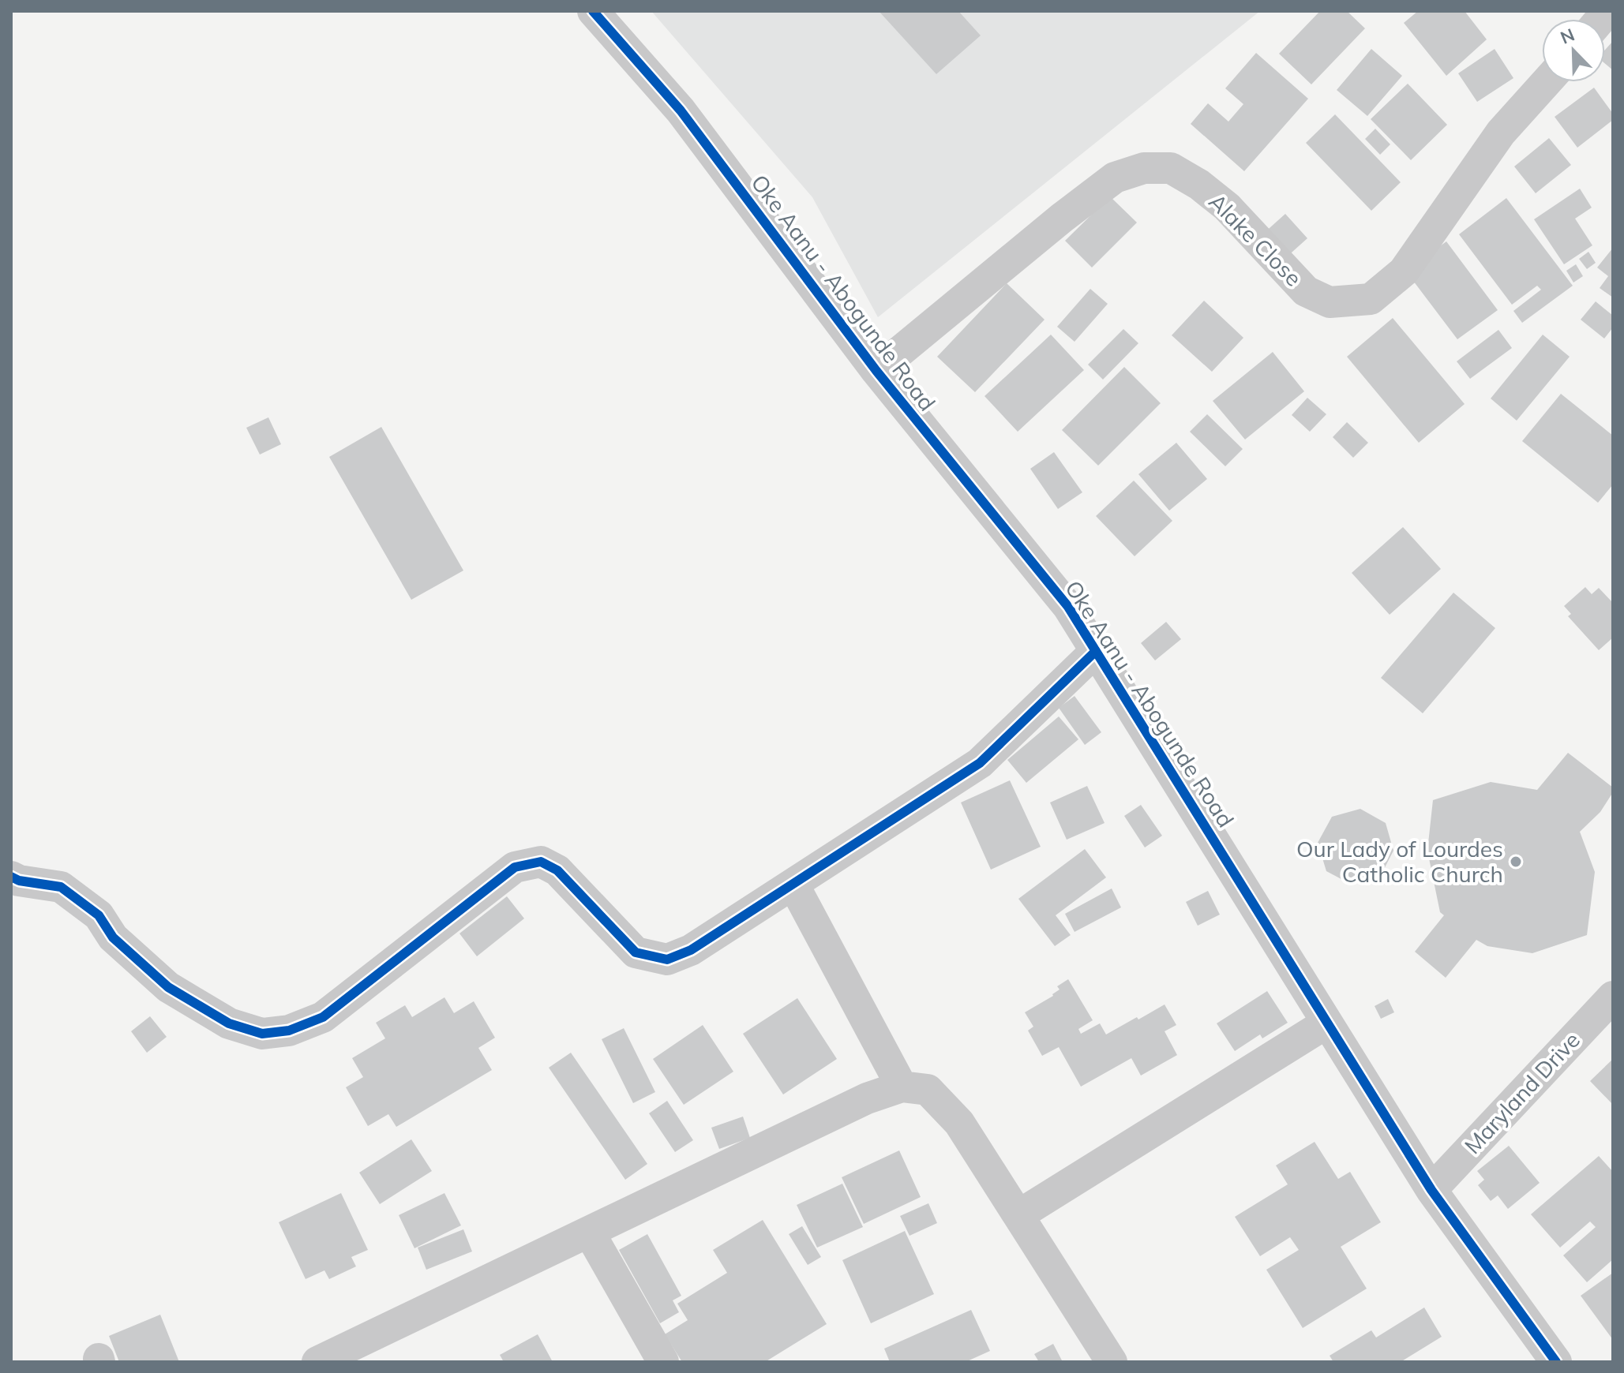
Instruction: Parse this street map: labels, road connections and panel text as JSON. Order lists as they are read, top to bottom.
{
  "streets": {
    "street": ["Alake Close", "Oke Aanu - Abogunde Road", "Maryland Drive"]
  },
  "crossings": [
    ["Alake Close", "Oke Aanu - Abogunde Road"],
    ["Oke Aanu - Abogunde Road", "Maryland Drive"]
  ],
  "places": ["Our Lady of Lourdes Catholic Church"],
  "north": "top left"
}
